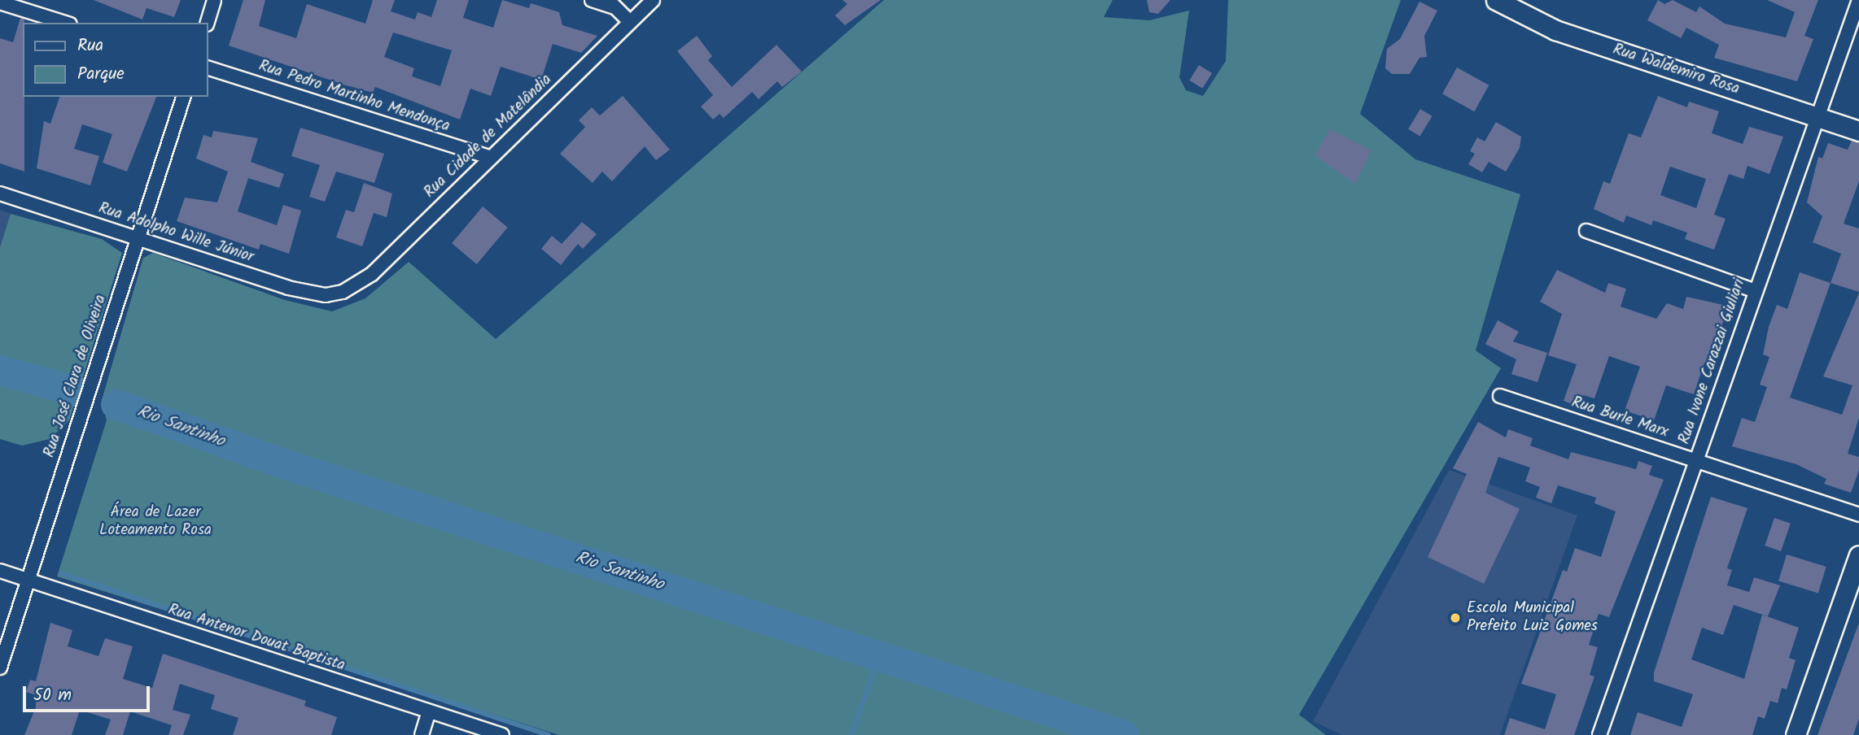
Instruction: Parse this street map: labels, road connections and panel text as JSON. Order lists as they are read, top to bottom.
{
  "streets": {
    "street": [
      "Rua Waldemiro Rosa",
      "Rua Pedro Martinho Mendonça",
      "Rua Cidade de Matelândia",
      "Rua Adolpho Wille Júnior",
      "Rua Ivone Carazzai Giuliari",
      "Rua José Clara de Oliveira",
      "Rua Burle Marx",
      "Rua Antenor Douat Baptista"
    ]
  },
  "crossings": [
    ["Rua Waldemiro Rosa", "Rua Ivone Carazzai Giuliari"],
    ["Rua Pedro Martinho Mendonça", "Rua Cidade de Matelândia"],
    ["Rua Cidade de Matelândia", "Rua Adolpho Wille Júnior"],
    ["Rua Adolpho Wille Júnior", "Rua José Clara de Oliveira"],
    ["Rua Ivone Carazzai Giuliari", "Rua Burle Marx"],
    ["Rua José Clara de Oliveira", "Rua Antenor Douat Baptista"]
  ],
  "water": ["Rio Santinho"],
  "parks": ["Área de Lazer Loteamento Rosa"],
  "places": ["Escola Municipal Prefeito Luiz Gomes"],
  "legend": ["Rua", "Parque"],
  "scale_bar": "50 m"
}
